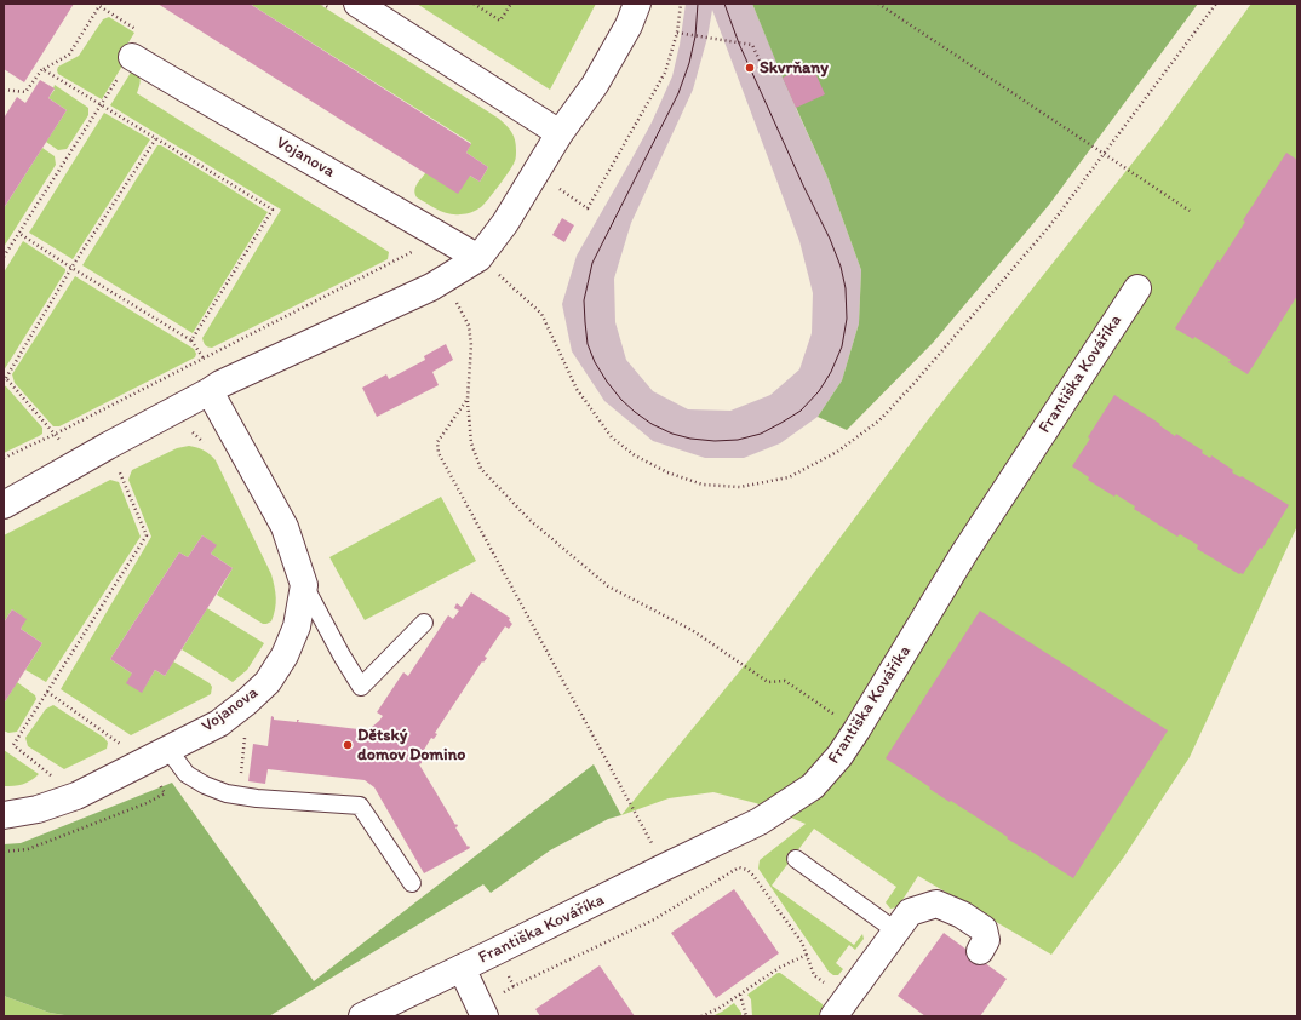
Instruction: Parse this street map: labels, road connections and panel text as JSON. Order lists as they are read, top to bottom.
{
  "streets": {
    "street": ["Vojanova", "Františka Kováříka"]
  },
  "places": ["Skvrňany", "Dětský domov Domino"]
}
